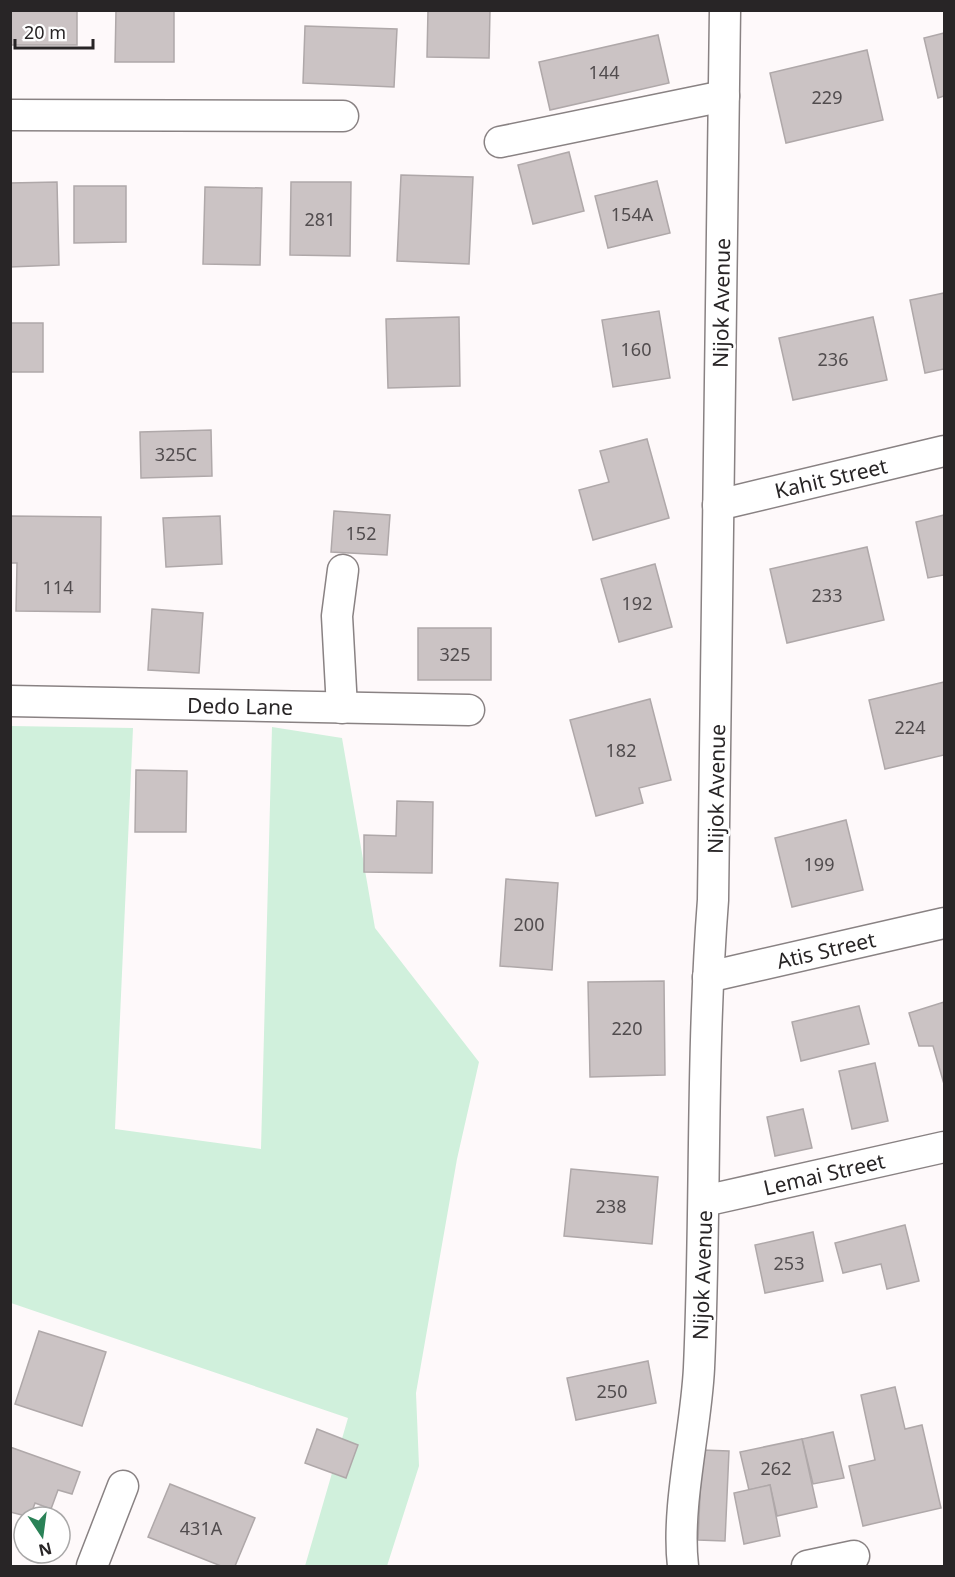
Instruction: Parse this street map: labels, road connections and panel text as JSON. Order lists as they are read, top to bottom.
{
  "streets": {
    "street": [
      "Nijok Avenue",
      "Kahit Street",
      "Dedo Lane",
      "Atis Street",
      "Lemai Street"
    ]
  },
  "crossings": [
    ["Nijok Avenue", "Kahit Street"],
    ["Nijok Avenue", "Atis Street"],
    ["Nijok Avenue", "Lemai Street"]
  ],
  "house_numbers": [
    "144",
    "229",
    "154A",
    "281",
    "160",
    "236",
    "325C",
    "152",
    "114",
    "233",
    "192",
    "325",
    "224",
    "182",
    "199",
    "200",
    "220",
    "238",
    "253",
    "250",
    "262",
    "431A"
  ],
  "scale_bar": "20 m",
  "north": "bottom"
}
